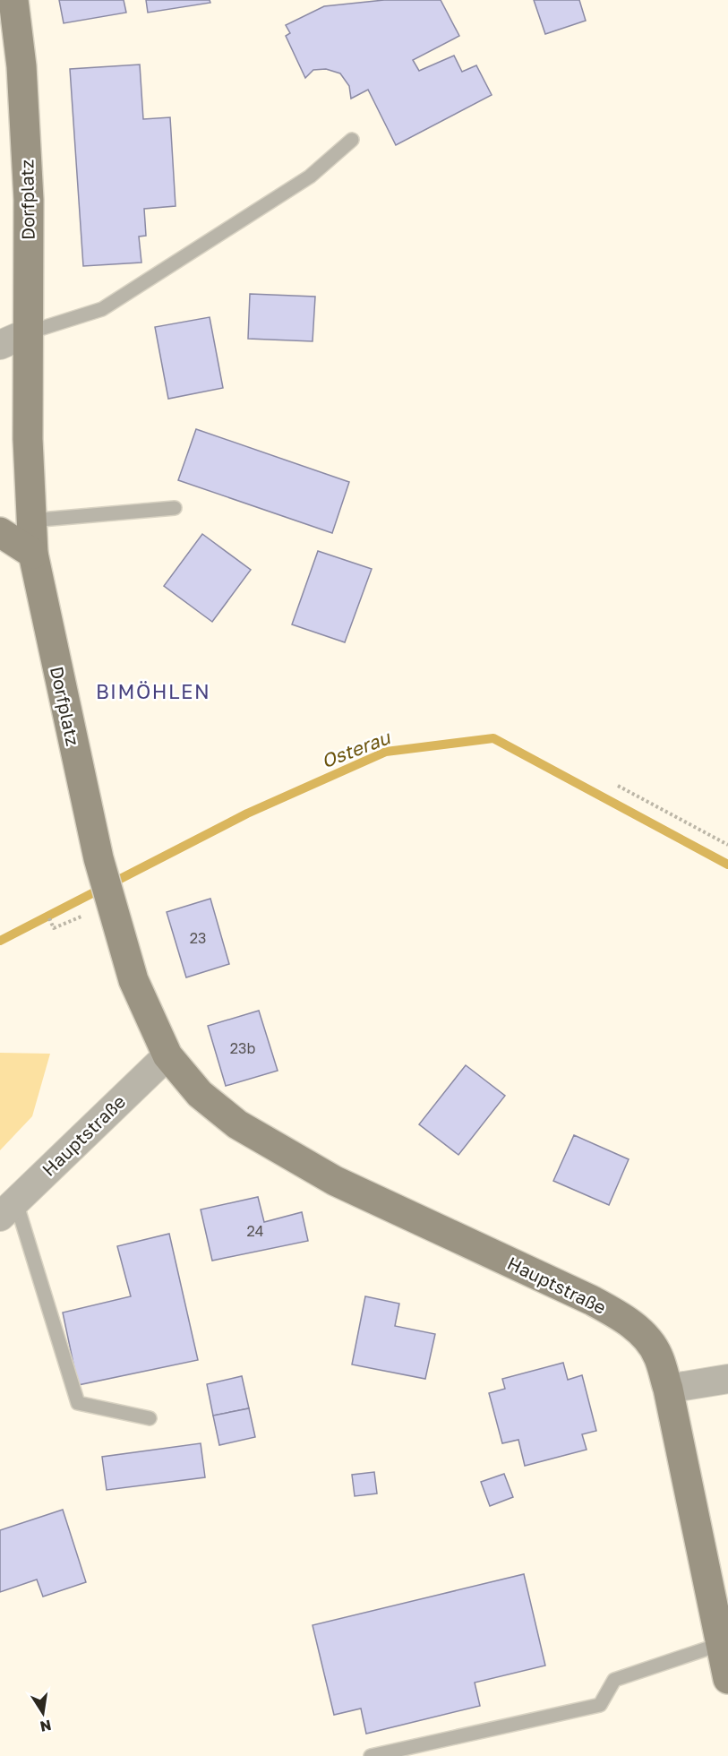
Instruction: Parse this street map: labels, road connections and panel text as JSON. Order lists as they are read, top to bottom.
{
  "streets": {
    "street": ["Dorfplatz", "Hauptstraße"]
  },
  "crossings": [
    ["Dorfplatz", "Hauptstraße"]
  ],
  "districts": ["BIMÖHLEN"],
  "water": ["Osterau"],
  "house_numbers": ["23", "23b", "24"],
  "north": "bottom"
}
